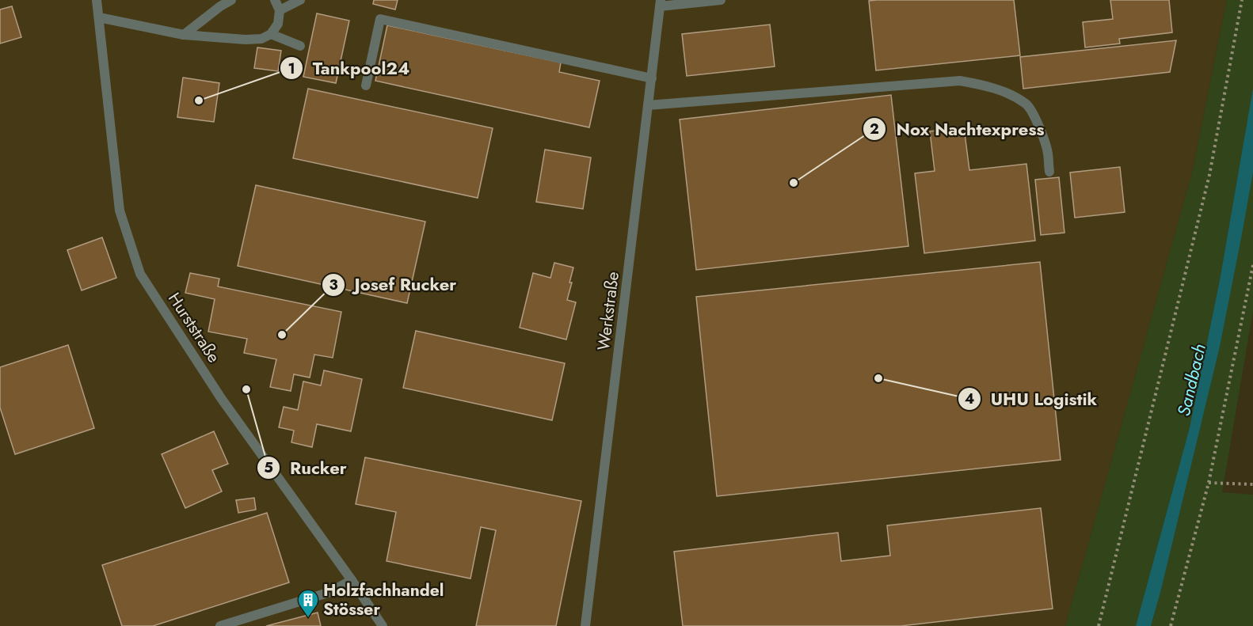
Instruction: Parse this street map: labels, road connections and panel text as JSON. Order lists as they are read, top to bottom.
{
  "streets": {
    "street": ["Werkstraße", "Hurststraße"]
  },
  "water": ["Sandbach"],
  "places": {
    "other": [
      "Tankpool24",
      "Nox Nachtexpress",
      "Josef Rucker",
      "UHU Logistik",
      "Rucker"
    ],
    "building": ["Holzfachhandel Stösser"]
  }
}
